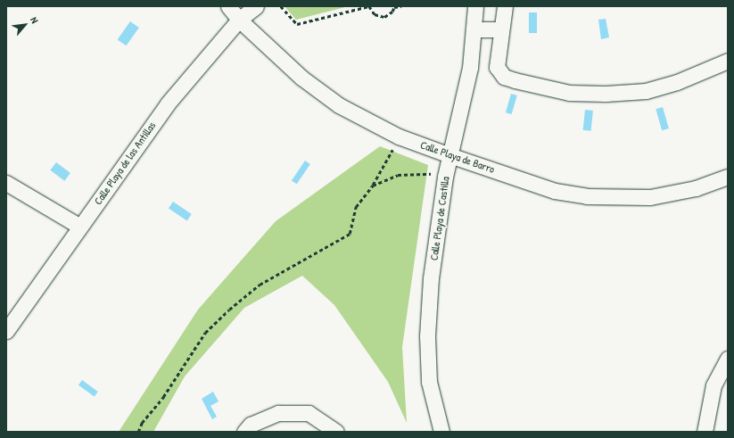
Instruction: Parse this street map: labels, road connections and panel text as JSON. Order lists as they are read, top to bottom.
{
  "streets": {
    "street": ["Calle Playa de Barro", "Calle Playa de las Antillas", "Calle Playa de Castilla"]
  },
  "crossings": [
    ["Calle Playa de Barro", "Calle Playa de las Antillas"],
    ["Calle Playa de Barro", "Calle Playa de Castilla"]
  ],
  "north": "top right"
}
